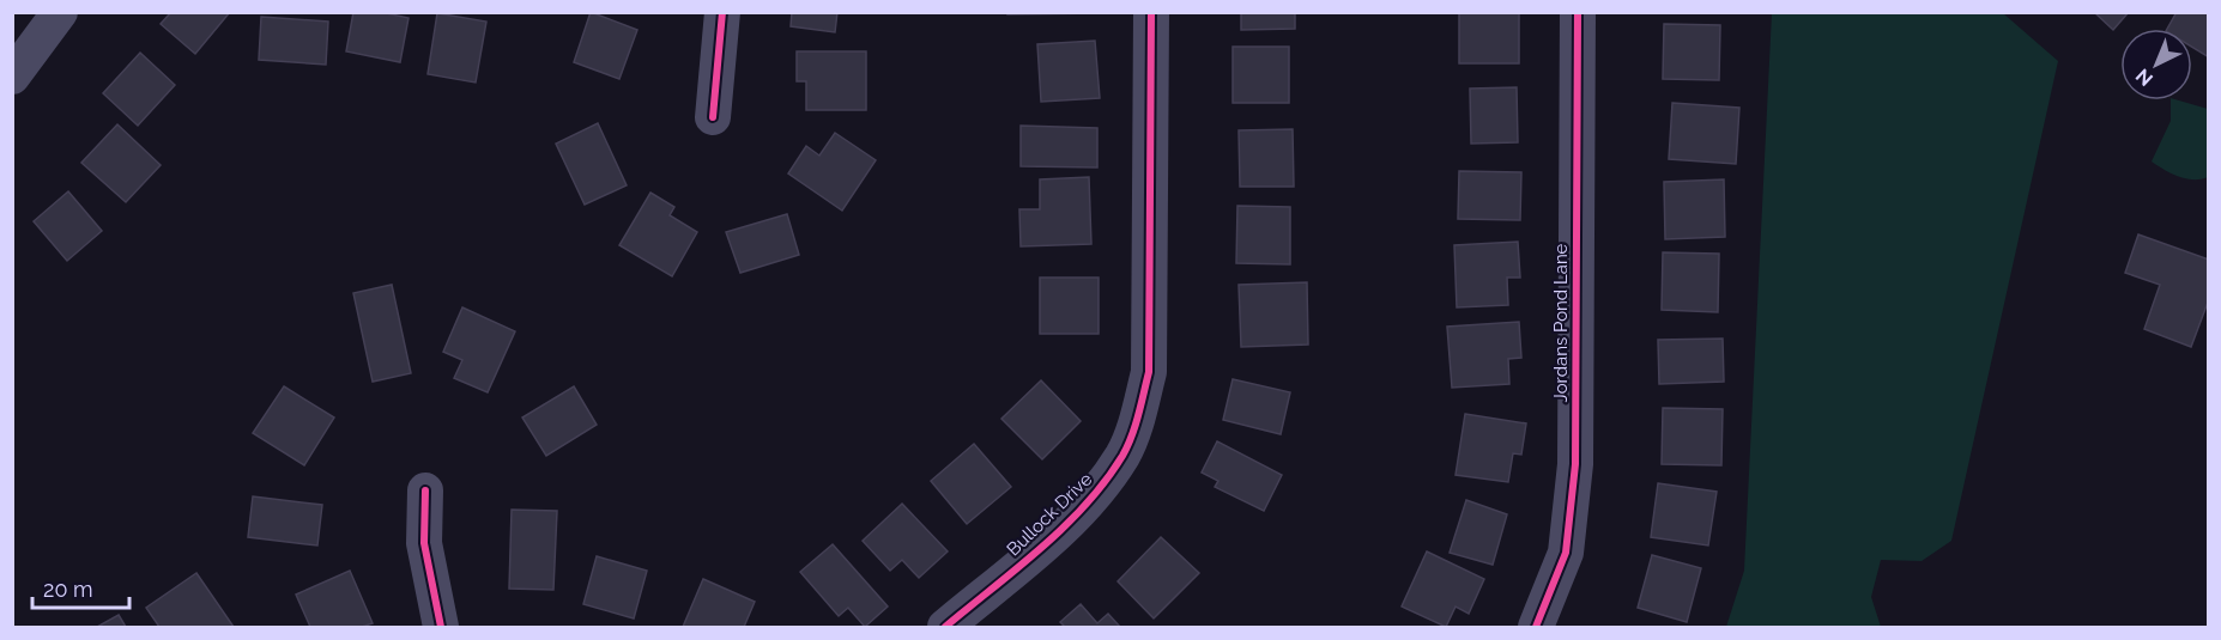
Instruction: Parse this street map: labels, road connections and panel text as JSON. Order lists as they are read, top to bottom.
{
  "streets": {
    "street": ["Jordans Pond Lane", "Bullock Drive"]
  },
  "scale_bar": "20 m",
  "north": "bottom left"
}
